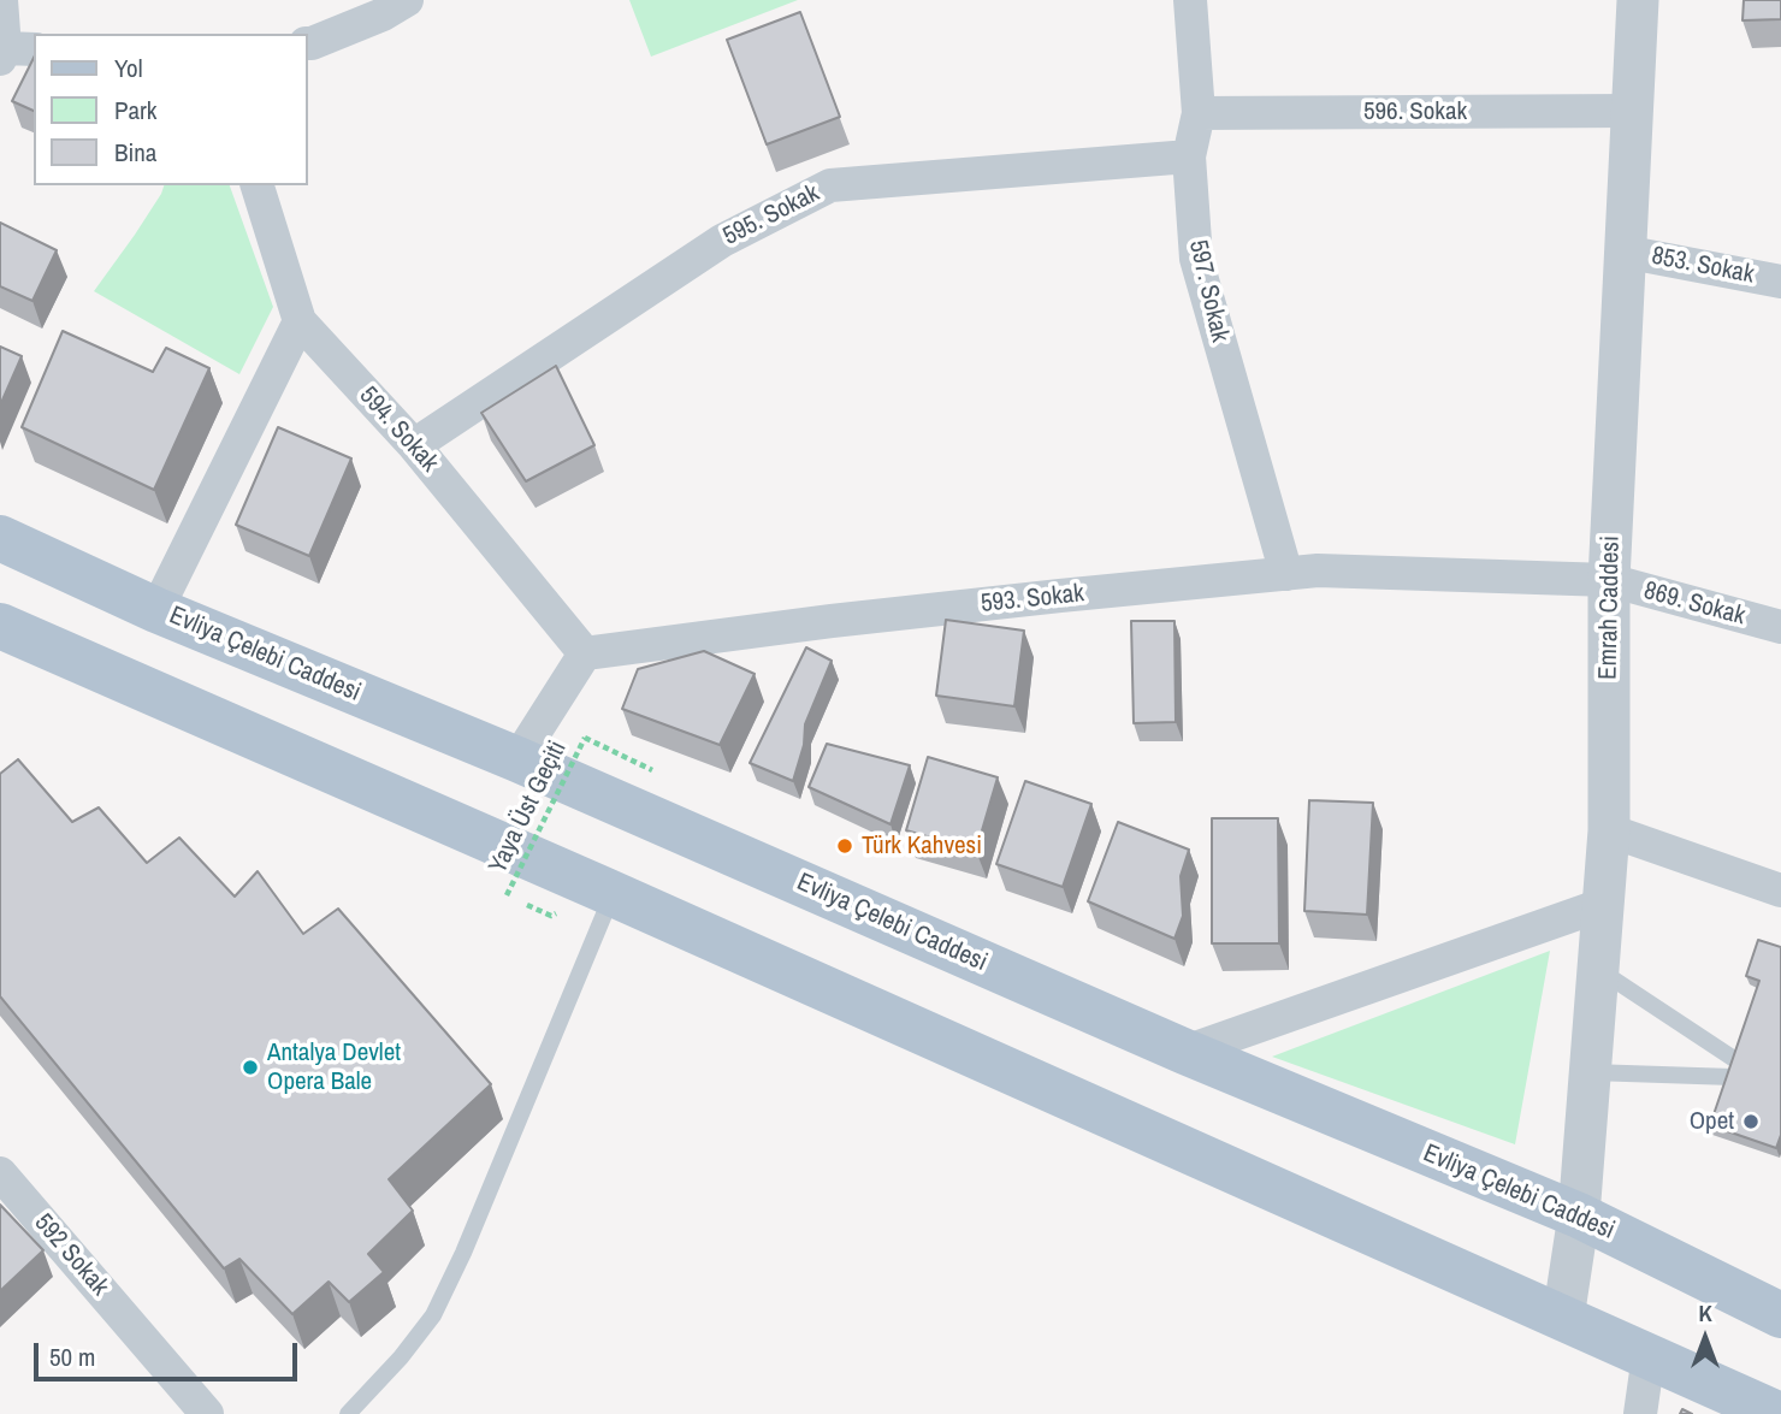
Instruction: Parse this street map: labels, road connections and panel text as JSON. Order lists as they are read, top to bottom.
{
  "streets": {
    "main road": ["Evliya Çelebi Caddesi"],
    "street": [
      "596. Sokak",
      "595. Sokak",
      "853. Sokak",
      "597. Sokak",
      "594. Sokak",
      "593. Sokak",
      "869. Sokak",
      "Emrah Caddesi",
      "592 Sokak"
    ],
    "path": ["Yaya Üst Geçiti"]
  },
  "crossings": [
    ["596. Sokak", "597. Sokak"],
    ["596. Sokak", "Emrah Caddesi"],
    ["595. Sokak", "597. Sokak"],
    ["595. Sokak", "594. Sokak"],
    ["853. Sokak", "Emrah Caddesi"],
    ["597. Sokak", "593. Sokak"],
    ["594. Sokak", "593. Sokak"],
    ["593. Sokak", "869. Sokak"],
    ["593. Sokak", "Emrah Caddesi"],
    ["869. Sokak", "Emrah Caddesi"],
    ["Emrah Caddesi", "Evliya Çelebi Caddesi"]
  ],
  "places": ["Türk Kahvesi", "Antalya Devlet Opera Bale", "Opet"],
  "legend": ["Yol", "Park", "Bina"],
  "scale_bar": "50 m",
  "north": "top"
}
